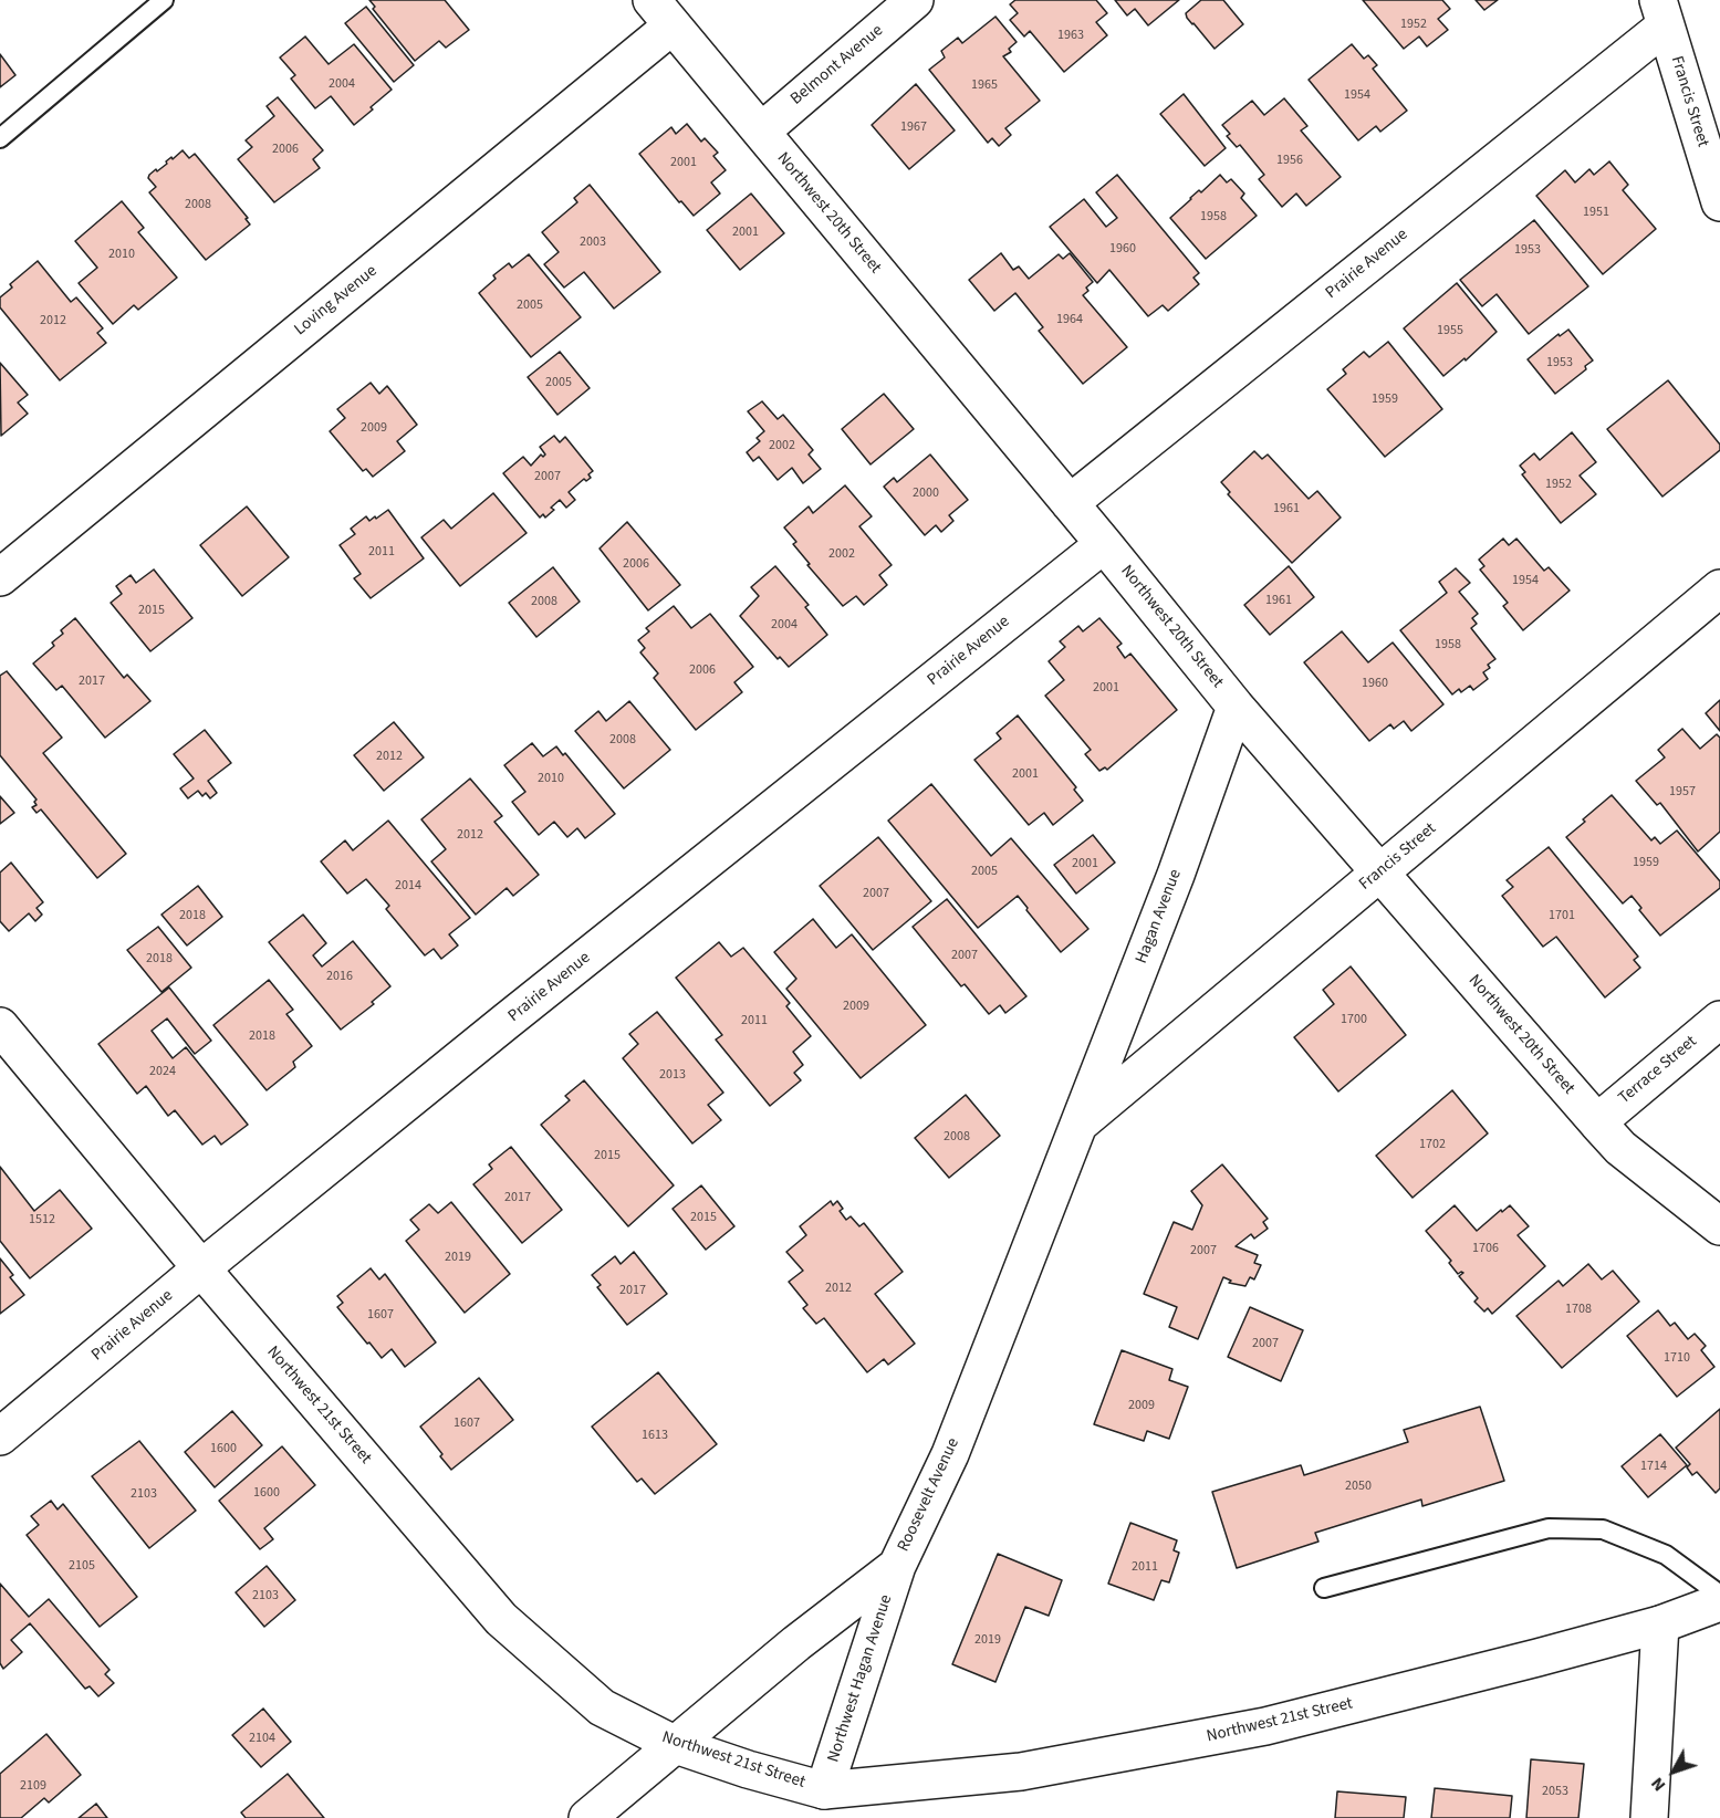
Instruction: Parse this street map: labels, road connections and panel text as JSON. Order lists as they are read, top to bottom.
{
  "streets": {
    "street": [
      "Belmont Avenue",
      "Francis Street",
      "Northwest 20th Street",
      "Prairie Avenue",
      "Loving Avenue",
      "Hagan Avenue",
      "Terrace Street",
      "Northwest 21st Street",
      "Roosevelt Avenue",
      "Northwest Hagan Avenue"
    ]
  },
  "crossings": [
    ["Belmont Avenue", "Northwest 20th Street"],
    ["Francis Street", "Northwest 20th Street"],
    ["Francis Street", "Prairie Avenue"],
    ["Francis Street", "Hagan Avenue"],
    ["Francis Street", "Roosevelt Avenue"],
    ["Northwest 20th Street", "Prairie Avenue"],
    ["Northwest 20th Street", "Loving Avenue"],
    ["Northwest 20th Street", "Hagan Avenue"],
    ["Northwest 20th Street", "Terrace Street"],
    ["Prairie Avenue", "Northwest 21st Street"],
    ["Hagan Avenue", "Roosevelt Avenue"],
    ["Northwest 21st Street", "Roosevelt Avenue"],
    ["Northwest 21st Street", "Northwest Hagan Avenue"],
    ["Roosevelt Avenue", "Northwest Hagan Avenue"]
  ],
  "house_numbers": [
    "1952",
    "1963",
    "2004",
    "1965",
    "1954",
    "1967",
    "2006",
    "1956",
    "2001",
    "2008",
    "1951",
    "1958",
    "2001",
    "2003",
    "1960",
    "1953",
    "2010",
    "2005",
    "1964",
    "2012",
    "1955",
    "1953",
    "2005",
    "1959",
    "2009",
    "2002",
    "2007",
    "1952",
    "2000",
    "1961",
    "2011",
    "2002",
    "2006",
    "1954",
    "1961",
    "2008",
    "2015",
    "2004",
    "1958",
    "2006",
    "2017",
    "1960",
    "2001",
    "2008",
    "2012",
    "2001",
    "2010",
    "1957",
    "2012",
    "1959",
    "2001",
    "2005",
    "2014",
    "2007",
    "2018",
    "1701",
    "2007",
    "2018",
    "2016",
    "2009",
    "1700",
    "2011",
    "2018",
    "2024",
    "2013",
    "2008",
    "1702",
    "2015",
    "2017",
    "2015",
    "1512",
    "1706",
    "2007",
    "2019",
    "2012",
    "2017",
    "1708",
    "1607",
    "2007",
    "1710",
    "2009",
    "1607",
    "1613",
    "1600",
    "1714",
    "2050",
    "1600",
    "2103",
    "2105",
    "2011",
    "2103",
    "2019",
    "2104",
    "2109",
    "2053"
  ],
  "north": "bottom left"
}
